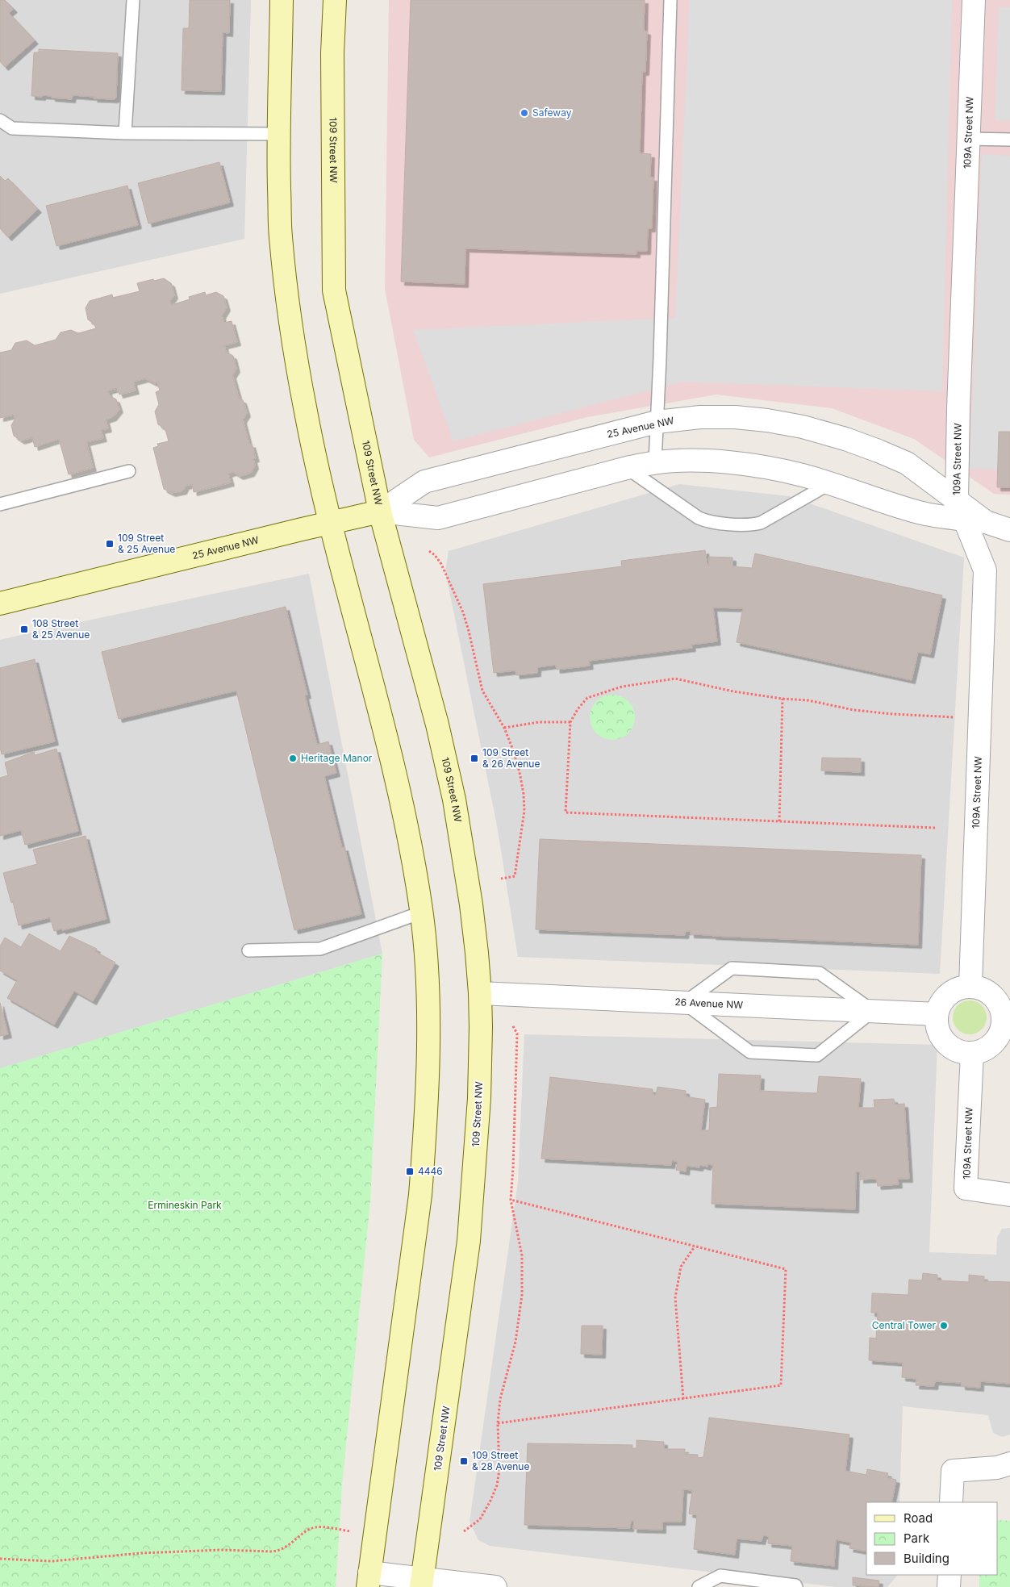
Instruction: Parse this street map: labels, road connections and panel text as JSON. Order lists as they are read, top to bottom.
{
  "streets": {
    "street": [
      "109A Street NW",
      "109 Street NW",
      "25 Avenue NW",
      "26 Avenue NW"
    ]
  },
  "crossings": [
    ["109A Street NW", "25 Avenue NW"],
    ["109A Street NW", "26 Avenue NW"],
    ["109 Street NW", "25 Avenue NW"],
    ["109 Street NW", "26 Avenue NW"]
  ],
  "parks": ["Ermineskin Park"],
  "places": {
    "other": ["Safeway", "Heritage Manor", "Central Tower"],
    "transit": [
      "109 Street & 25 Avenue",
      "108 Street & 25 Avenue",
      "109 Street & 26 Avenue",
      "4446",
      "109 Street & 28 Avenue"
    ]
  },
  "legend": ["Road", "Park", "Building"]
}
